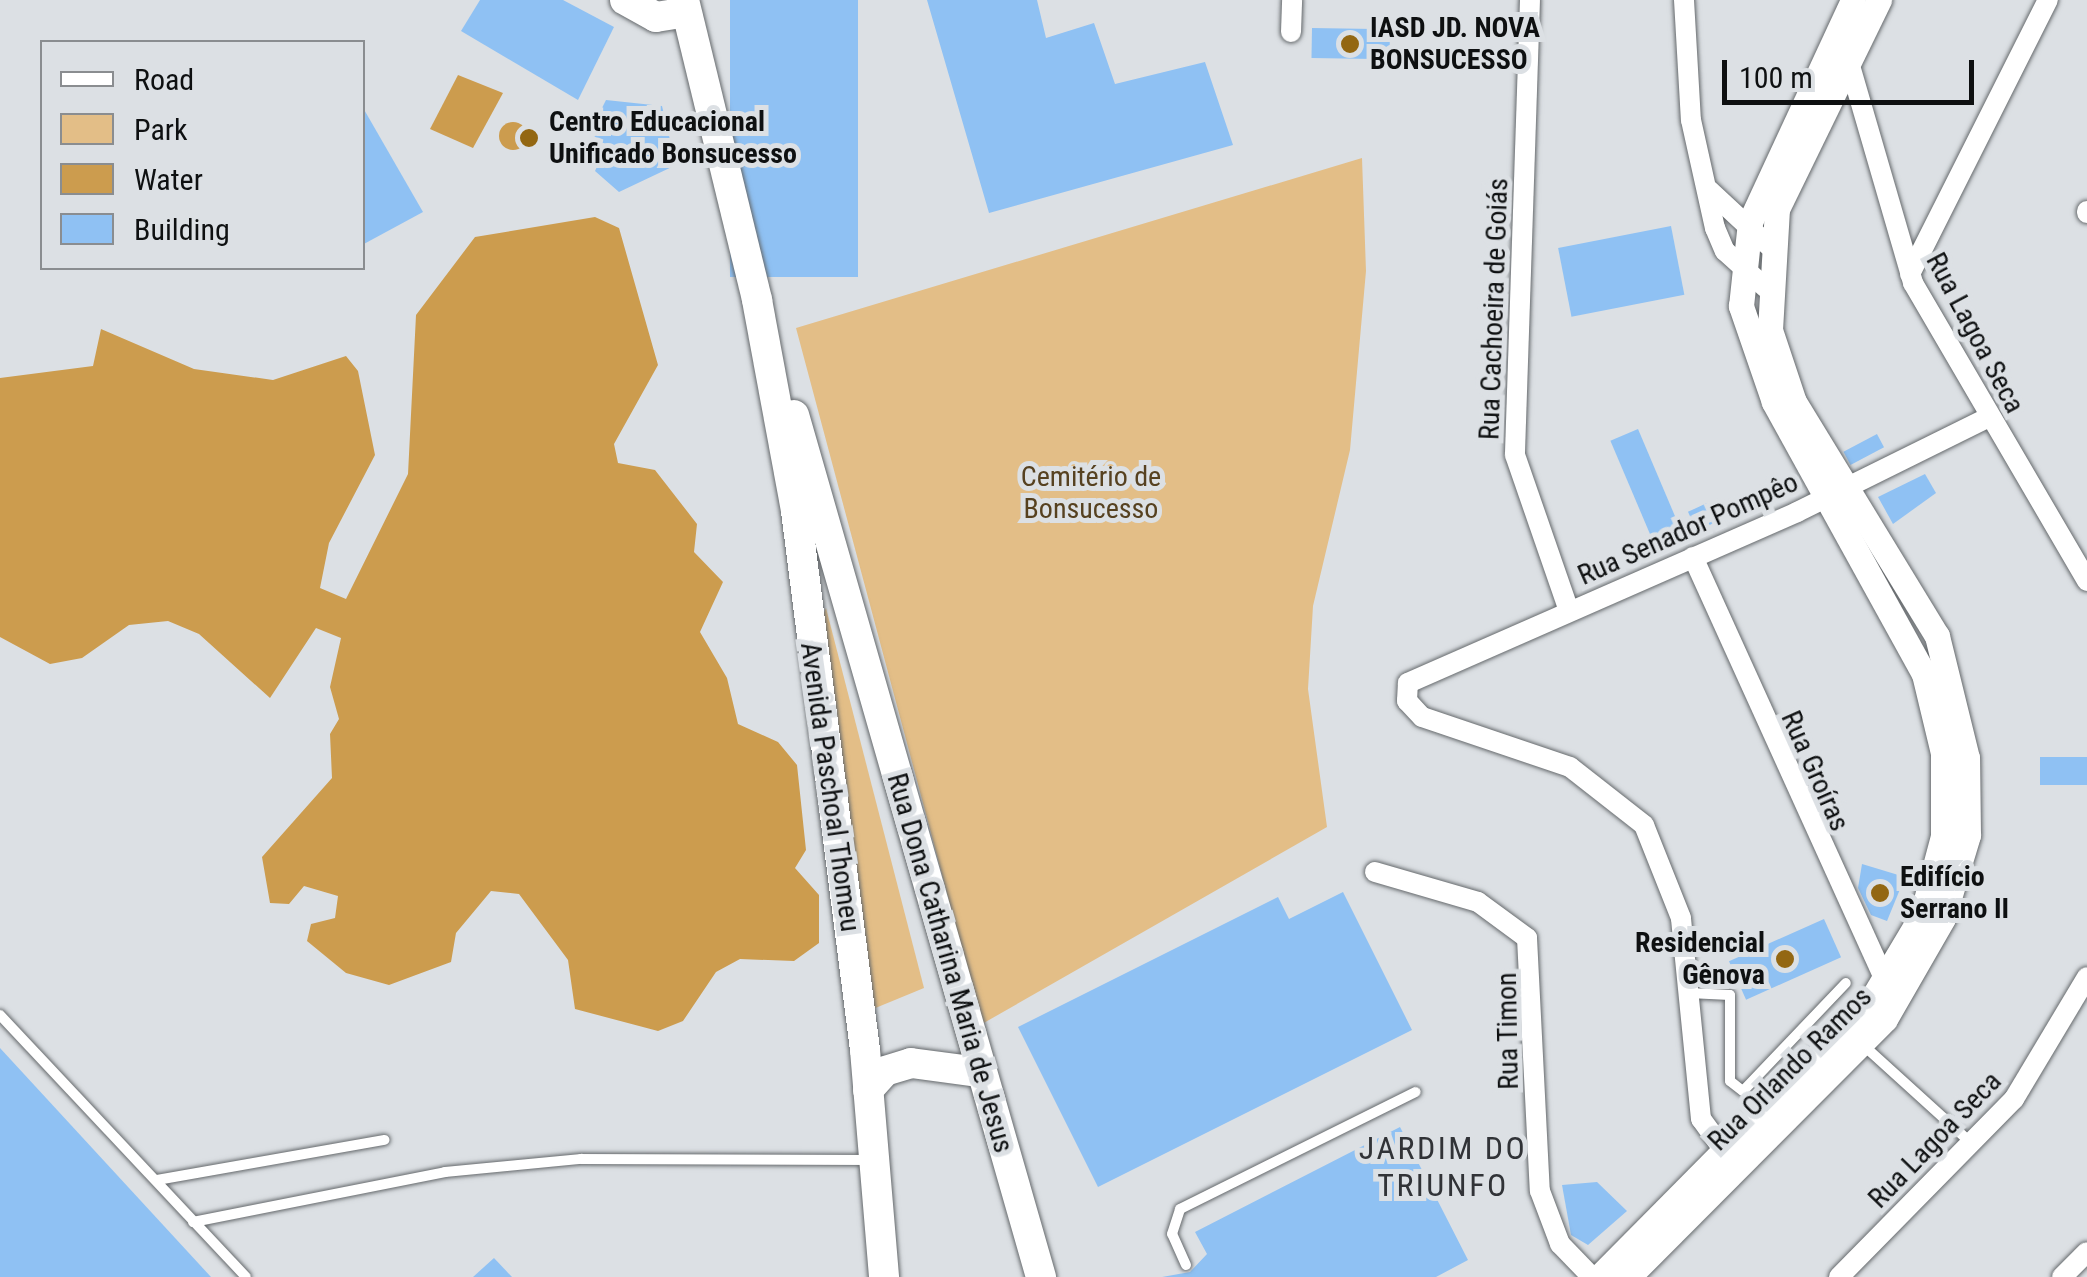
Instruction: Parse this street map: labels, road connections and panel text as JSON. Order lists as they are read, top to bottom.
{
  "streets": {
    "main road": ["Avenida Paschoal Thomeu", "Rua Dona Catharina Maria de Jesus"],
    "street": [
      "Rua Cachoeira de Goiás",
      "Rua Lagoa Seca",
      "Rua Senador Pompêo",
      "Rua Groíras",
      "Rua Timon",
      "Rua Orlando Ramos"
    ]
  },
  "crossings": [
    ["Rua Cachoeira de Goiás", "Rua Senador Pompêo"],
    ["Rua Lagoa Seca", "Rua Senador Pompêo"],
    ["Rua Senador Pompêo", "Rua Groíras"],
    ["Rua Senador Pompêo", "Rua Orlando Ramos"],
    ["Rua Groíras", "Rua Orlando Ramos"],
    ["Avenida Paschoal Thomeu", "Rua Dona Catharina Maria de Jesus"],
    ["Rua Timon", "Rua Orlando Ramos"]
  ],
  "districts": ["JARDIM DO TRIUNFO"],
  "parks": ["Cemitério de Bonsucesso"],
  "places": [
    "IASD JD. NOVA BONSUCESSO",
    "Centro Educacional Unificado Bonsucesso",
    "Edifício Serrano II",
    "Residencial Gênova"
  ],
  "legend": [
    "Road",
    "Park",
    "Water",
    "Building"
  ],
  "scale_bar": "100 m"
}
